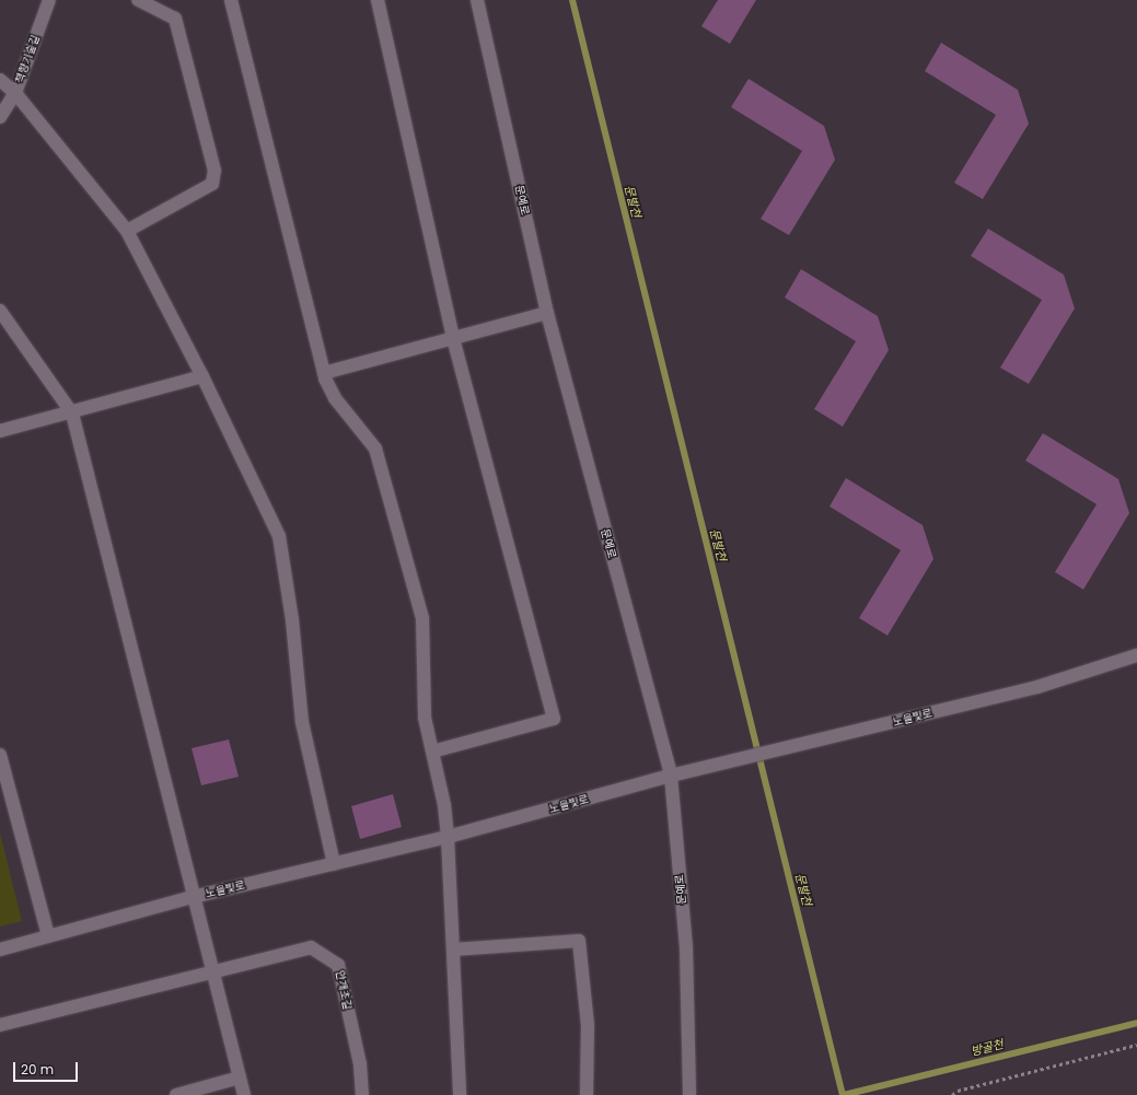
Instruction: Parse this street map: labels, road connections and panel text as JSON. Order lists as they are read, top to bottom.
{
  "streets": {
    "street": [
      "책향기숲길",
      "문예로",
      "노을빛로",
      "안개초길"
    ]
  },
  "crossings": [
    ["문예로", "노을빛로"]
  ],
  "water": ["문발천", "방골천"],
  "scale_bar": "20 m"
}
